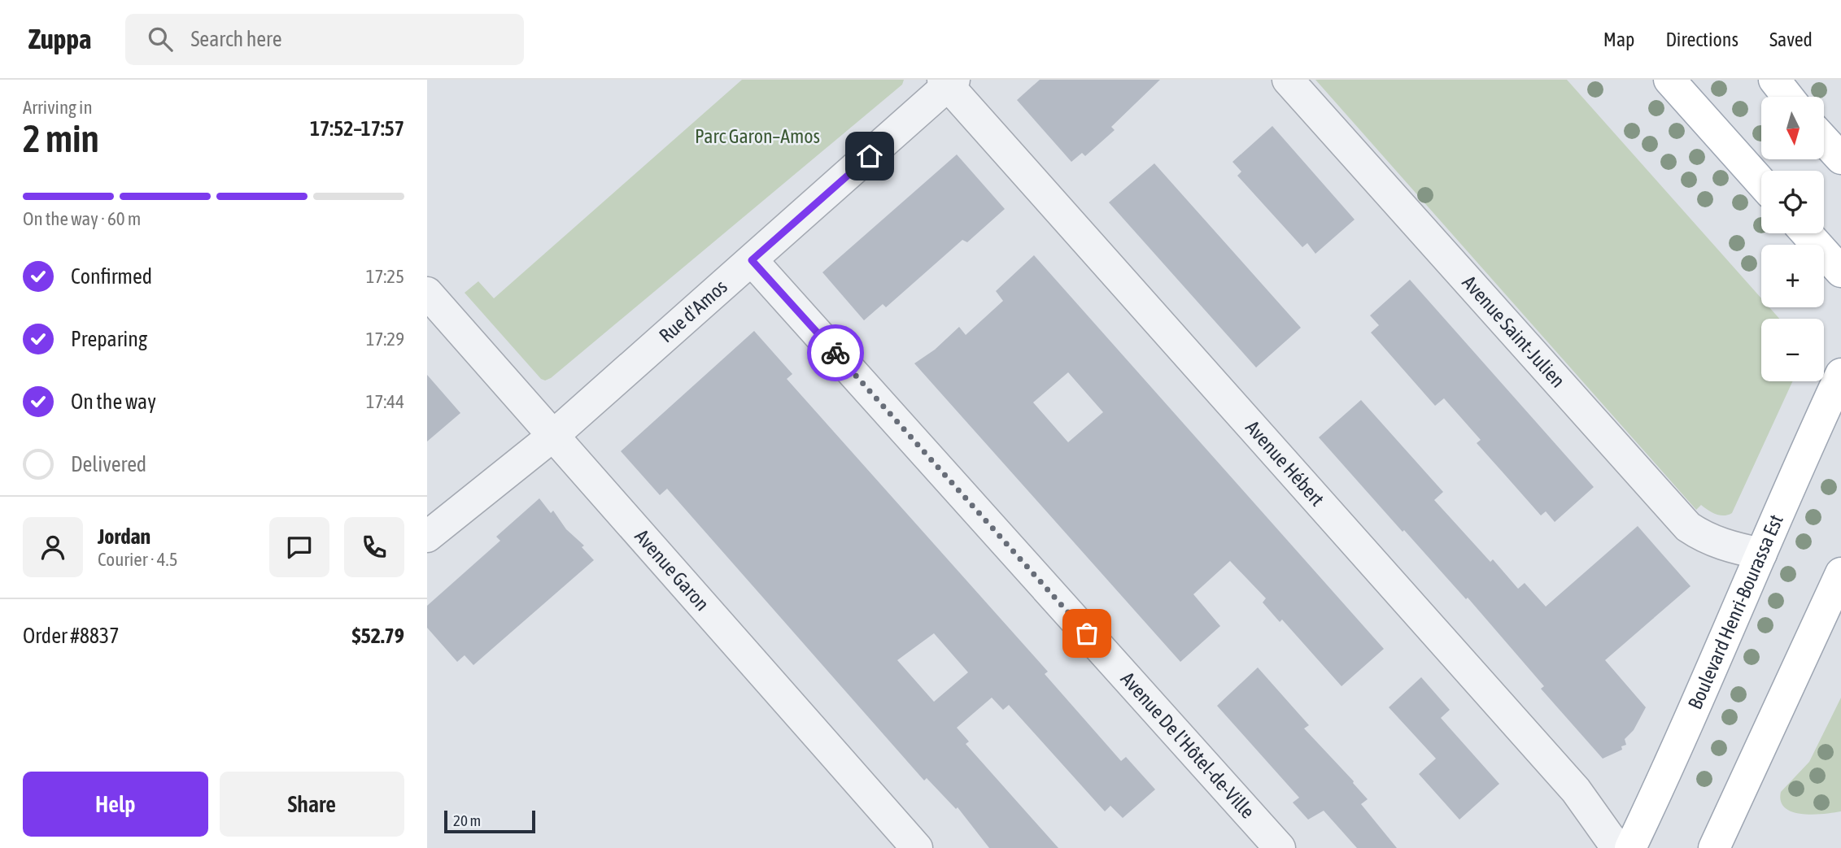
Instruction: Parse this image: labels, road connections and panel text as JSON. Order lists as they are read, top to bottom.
{
  "streets": {
    "main road": ["Boulevard Henri-Bourassa Est"],
    "street": [
      "Rue d'Amos",
      "Avenue Saint-Julien",
      "Avenue Hébert",
      "Avenue Garon",
      "Avenue De l'Hôtel-de-Ville"
    ]
  },
  "crossings": [
    ["Rue d'Amos", "Avenue Hébert"],
    ["Rue d'Amos", "Avenue Garon"],
    ["Rue d'Amos", "Avenue De l'Hôtel-de-Ville"],
    ["Avenue Saint-Julien", "Boulevard Henri-Bourassa Est"]
  ],
  "parks": ["Parc Garon–Amos"],
  "scale_bar": "20 m",
  "north": "bottom",
  "page": {
    "header": "Zuppa",
    "search": "Search here",
    "nav": ["Map", "Directions", "Saved"],
    "heading": ["2 min", "Arriving in", "17:52–17:57"],
    "panel": [
      "Jordan",
      "Courier · 4.5",
      "Order #8837",
      "$52.79"
    ],
    "map_buttons": ["+", "−"],
    "bar": "On the way · 60 m",
    "list": [
      ["Confirmed", "17:25"],
      ["Preparing", "17:29"],
      ["On the way", "17:44"],
      "Delivered"
    ],
    "buttons": ["Help", "Share"],
    "scale": "20 m"
  }
}
